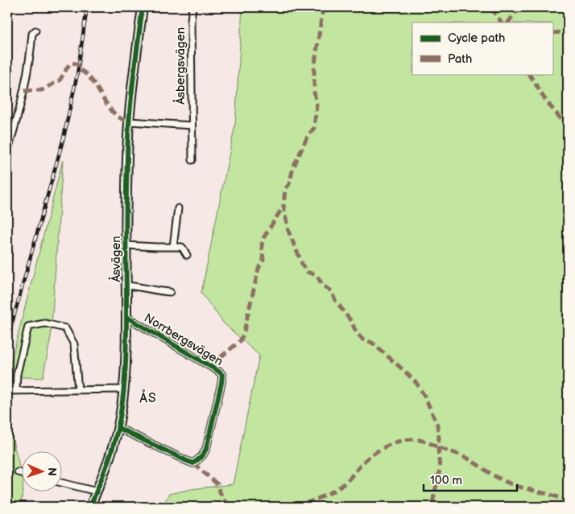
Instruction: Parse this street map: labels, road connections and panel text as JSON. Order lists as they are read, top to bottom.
{
  "streets": {
    "street": ["Åsbergsvägen", "Åsvägen", "Norrbergsvägen"]
  },
  "crossings": [
    ["Åsvägen", "Norrbergsvägen"]
  ],
  "districts": ["ÅS"],
  "legend": ["Cycle path", "Path"],
  "scale_bar": "100 m",
  "north": "right"
}
